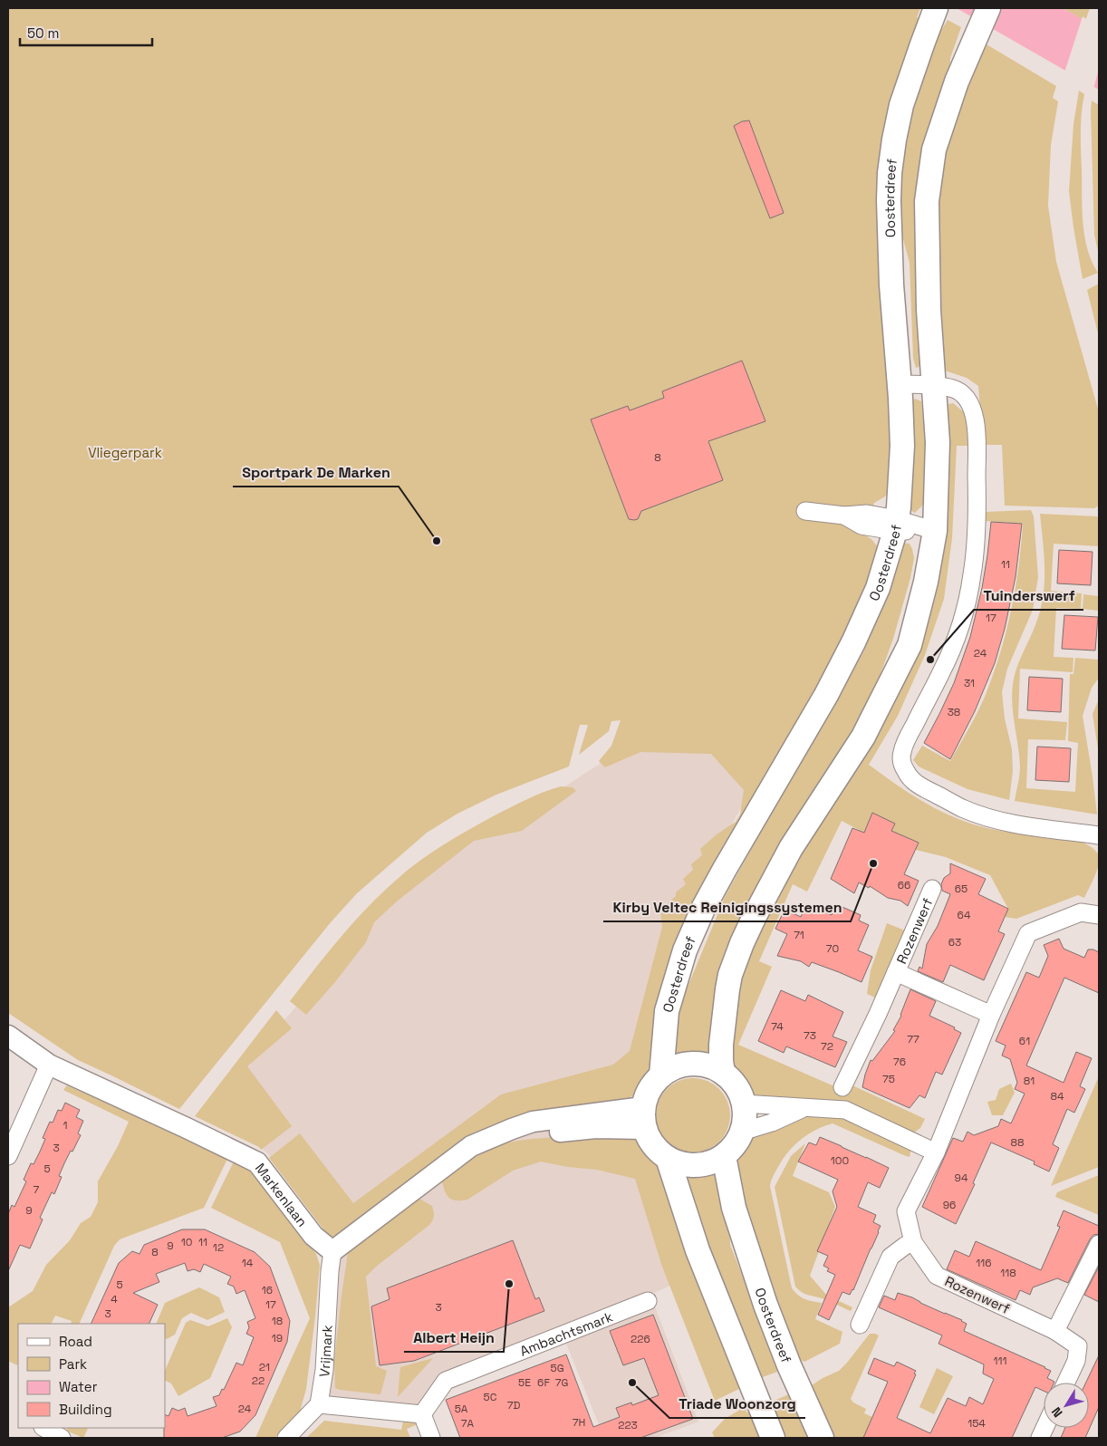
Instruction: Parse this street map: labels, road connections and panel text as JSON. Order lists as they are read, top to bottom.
{
  "streets": {
    "main road": ["Oosterdreef"],
    "street": [
      "Rozenwerf",
      "Markenlaan",
      "Ambachtsmark",
      "Vrijmark"
    ]
  },
  "crossings": [
    ["Markenlaan", "Vrijmark"]
  ],
  "parks": ["Vliegerpark"],
  "places": [
    "Sportpark De Marken",
    "Tuinderswerf",
    "Kirby Veltec Reinigingssystemen",
    "Albert Heijn",
    "Triade Woonzorg"
  ],
  "house_numbers": [
    "8",
    "11",
    "17",
    "24",
    "31",
    "38",
    "66",
    "65",
    "64",
    "71",
    "63",
    "70",
    "74",
    "73",
    "77",
    "61",
    "72",
    "76",
    "75",
    "81",
    "84",
    "1",
    "88",
    "3",
    "100",
    "5",
    "94",
    "7",
    "96",
    "9",
    "10",
    "11",
    "9",
    "12",
    "8",
    "14",
    "116",
    "118",
    "5",
    "16",
    "4",
    "17",
    "3",
    "3",
    "18",
    "19",
    "226",
    "111",
    "21",
    "5G",
    "22",
    "5E",
    "6F",
    "7G",
    "5C",
    "7D",
    "24",
    "5A",
    "7H",
    "7A",
    "154",
    "223"
  ],
  "legend": [
    "Road",
    "Park",
    "Water",
    "Building"
  ],
  "scale_bar": "50 m",
  "north": "bottom left"
}
